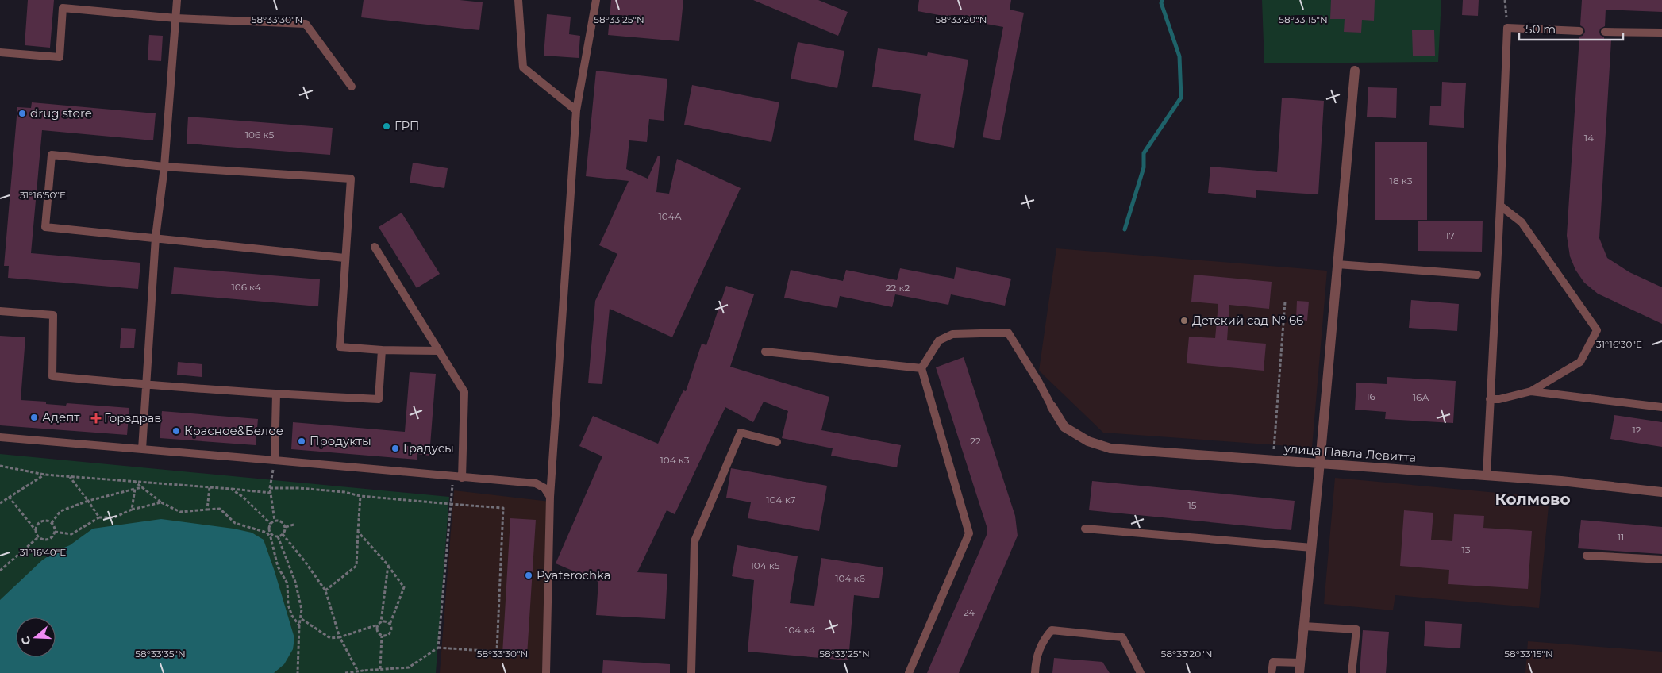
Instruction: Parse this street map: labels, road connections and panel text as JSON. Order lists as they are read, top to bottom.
{
  "streets": {
    "street": ["улица Павла Левитта"]
  },
  "districts": ["Колмово"],
  "places": {
    "other": [
      "drug store",
      "ГРП",
      "Детский сад № 66",
      "Адепт",
      "Красное&Белое",
      "Продукты",
      "Градусы",
      "Pyaterochka"
    ],
    "health": ["Горздрав"]
  },
  "house_numbers": [
    "106 к5",
    "14",
    "18 к3",
    "104А",
    "17",
    "106 к4",
    "22 к2",
    "16",
    "16А",
    "12",
    "22",
    "104 к3",
    "104 к7",
    "15",
    "11",
    "13",
    "104 к5",
    "104 к6",
    "24",
    "104 к4"
  ],
  "scale_bar": "50 m",
  "north": "left",
  "coordinates": [
    "58°33'25\"N",
    "58°33'20\"N",
    "58°33'15\"N",
    "58°33'30\"N",
    "31°16'50\"E",
    "31°16'30\"E",
    "31°16'40\"E",
    "58°33'35\"N"
  ]
}
